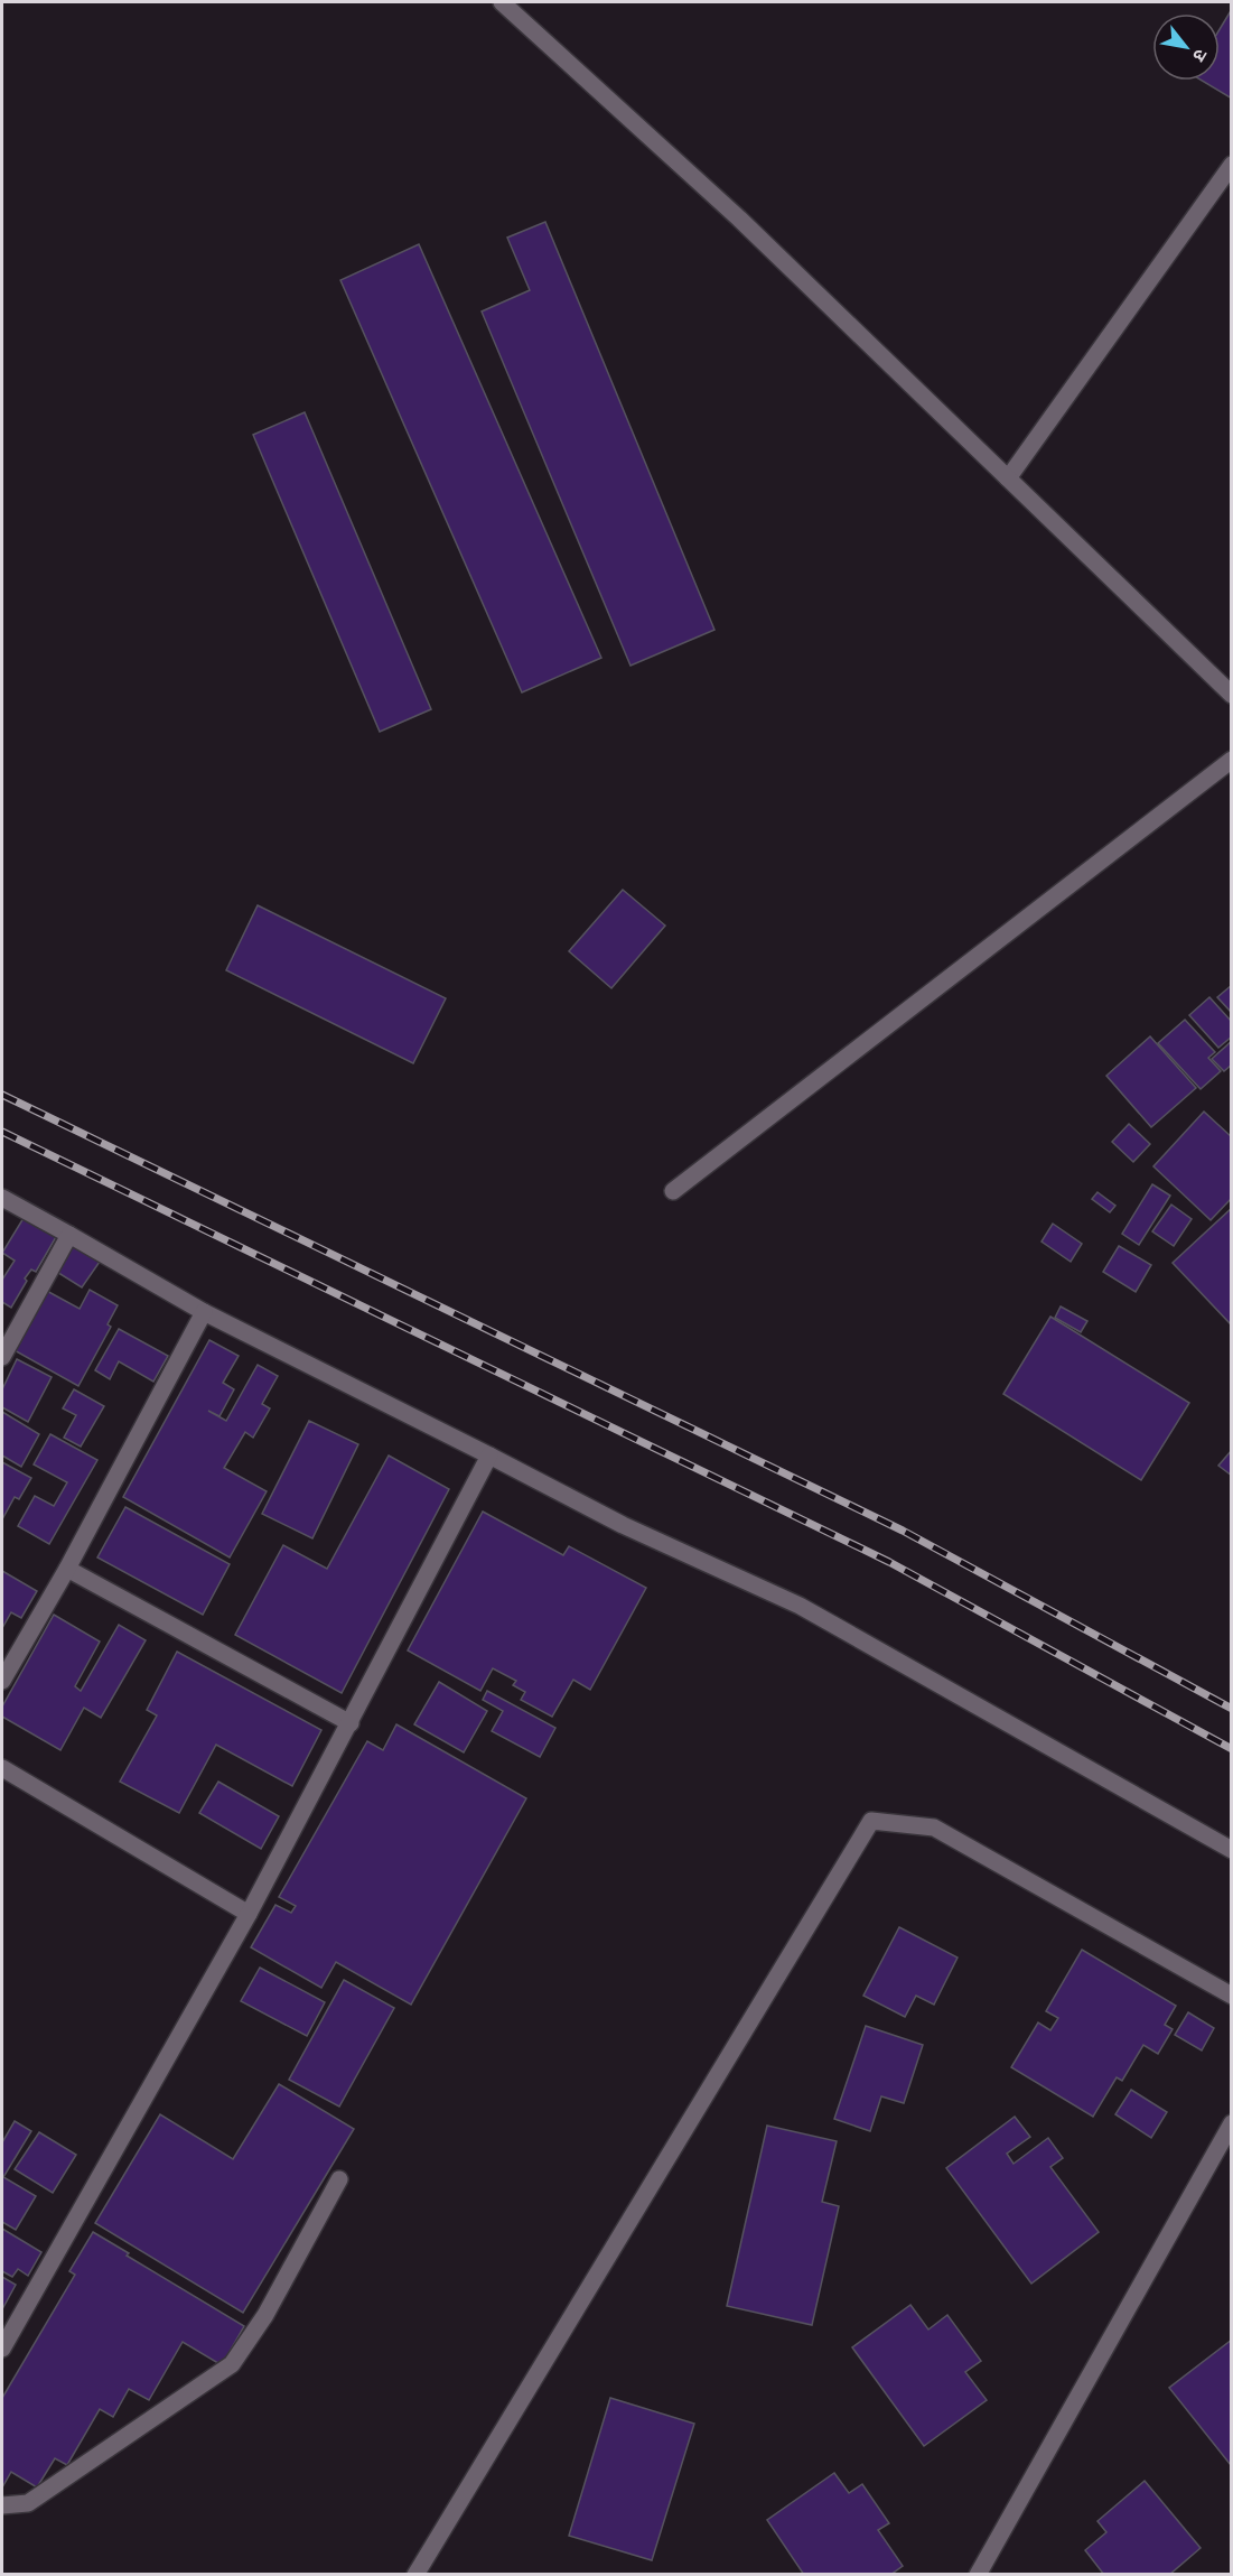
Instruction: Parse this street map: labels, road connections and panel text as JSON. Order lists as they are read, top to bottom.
{
  "north": "bottom right"
}
